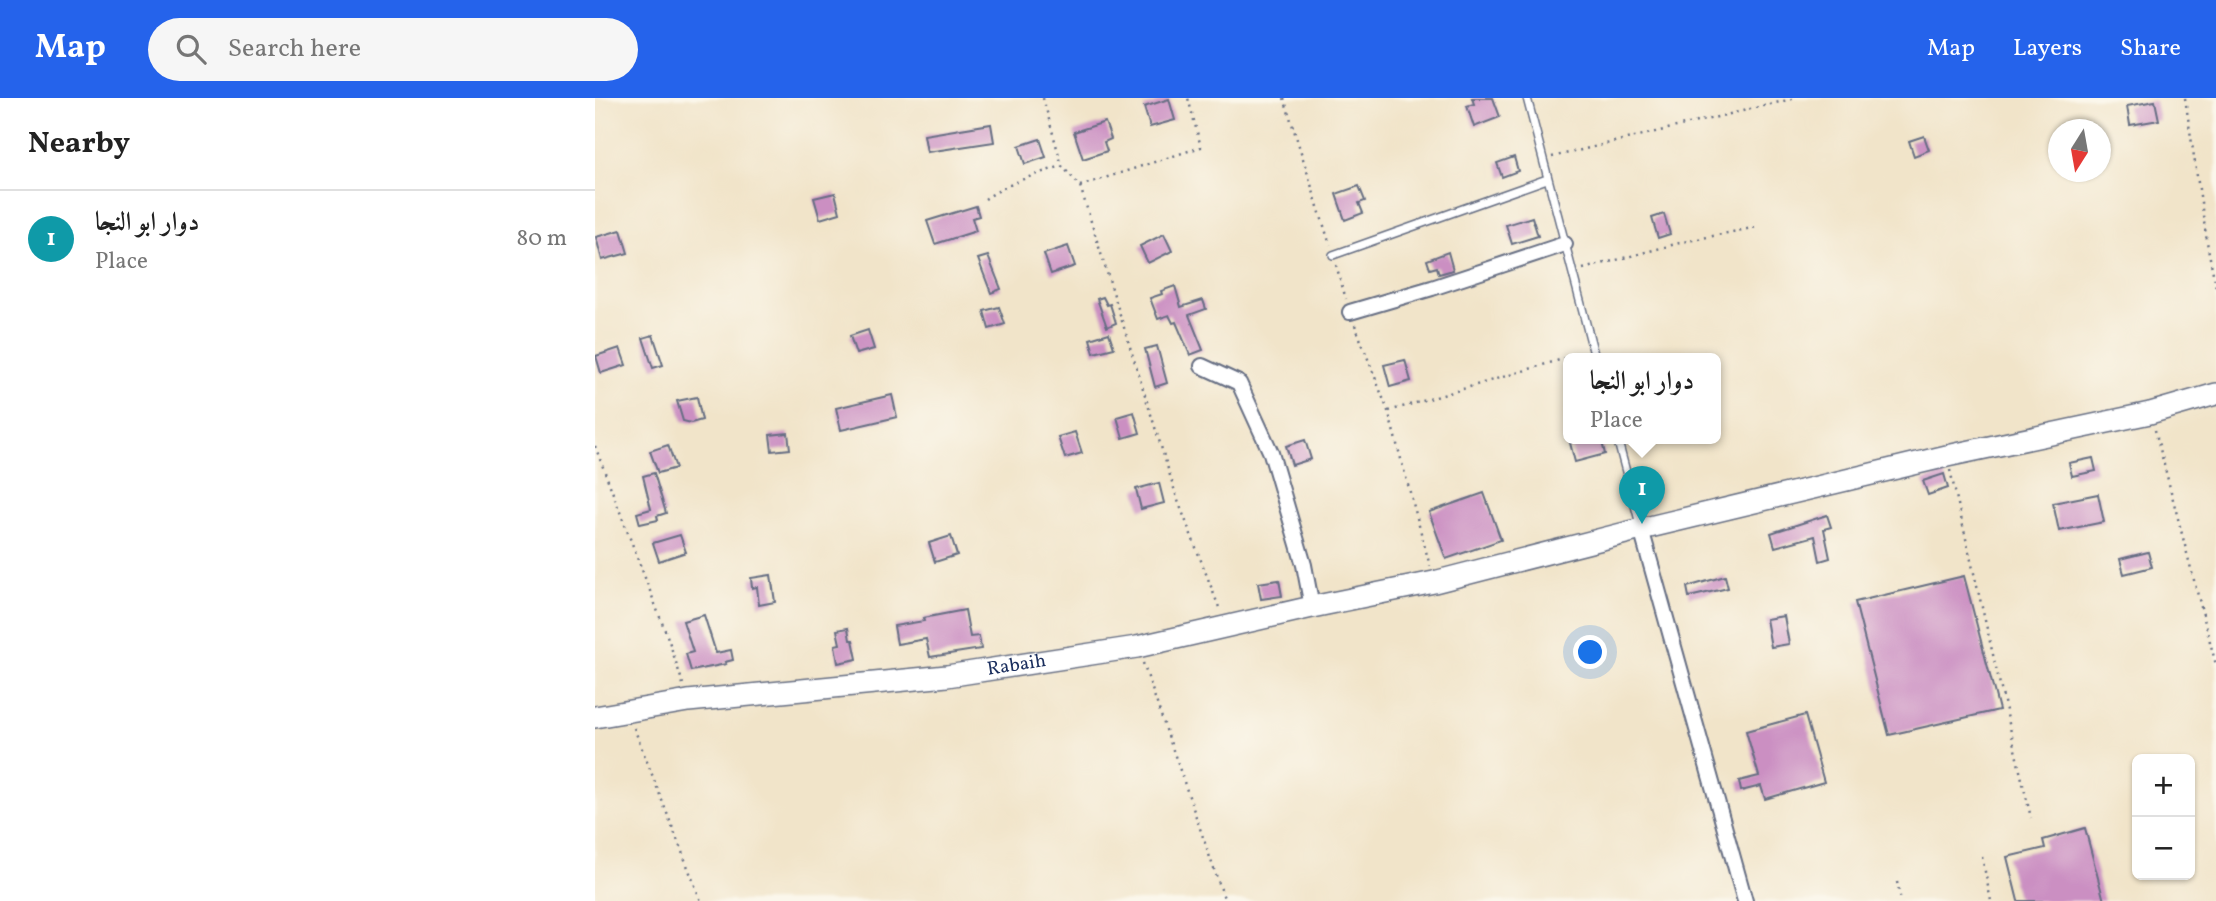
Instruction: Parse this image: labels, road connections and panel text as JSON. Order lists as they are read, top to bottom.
{
  "streets": {
    "street": ["Rabaih"]
  },
  "north": "bottom",
  "page": {
    "header": "Map",
    "search": "Search here",
    "nav": ["Map", "Layers", "Share"],
    "heading": "Nearby",
    "list": [
      {
        "mark": "1",
        "name": "دوار ابو النجا",
        "note": "Place",
        "value": "80 m"
      }
    ],
    "popup": ["دوار ابو النجا", "Place"],
    "pins": "1",
    "map_buttons": ["+", "−"]
  }
}
